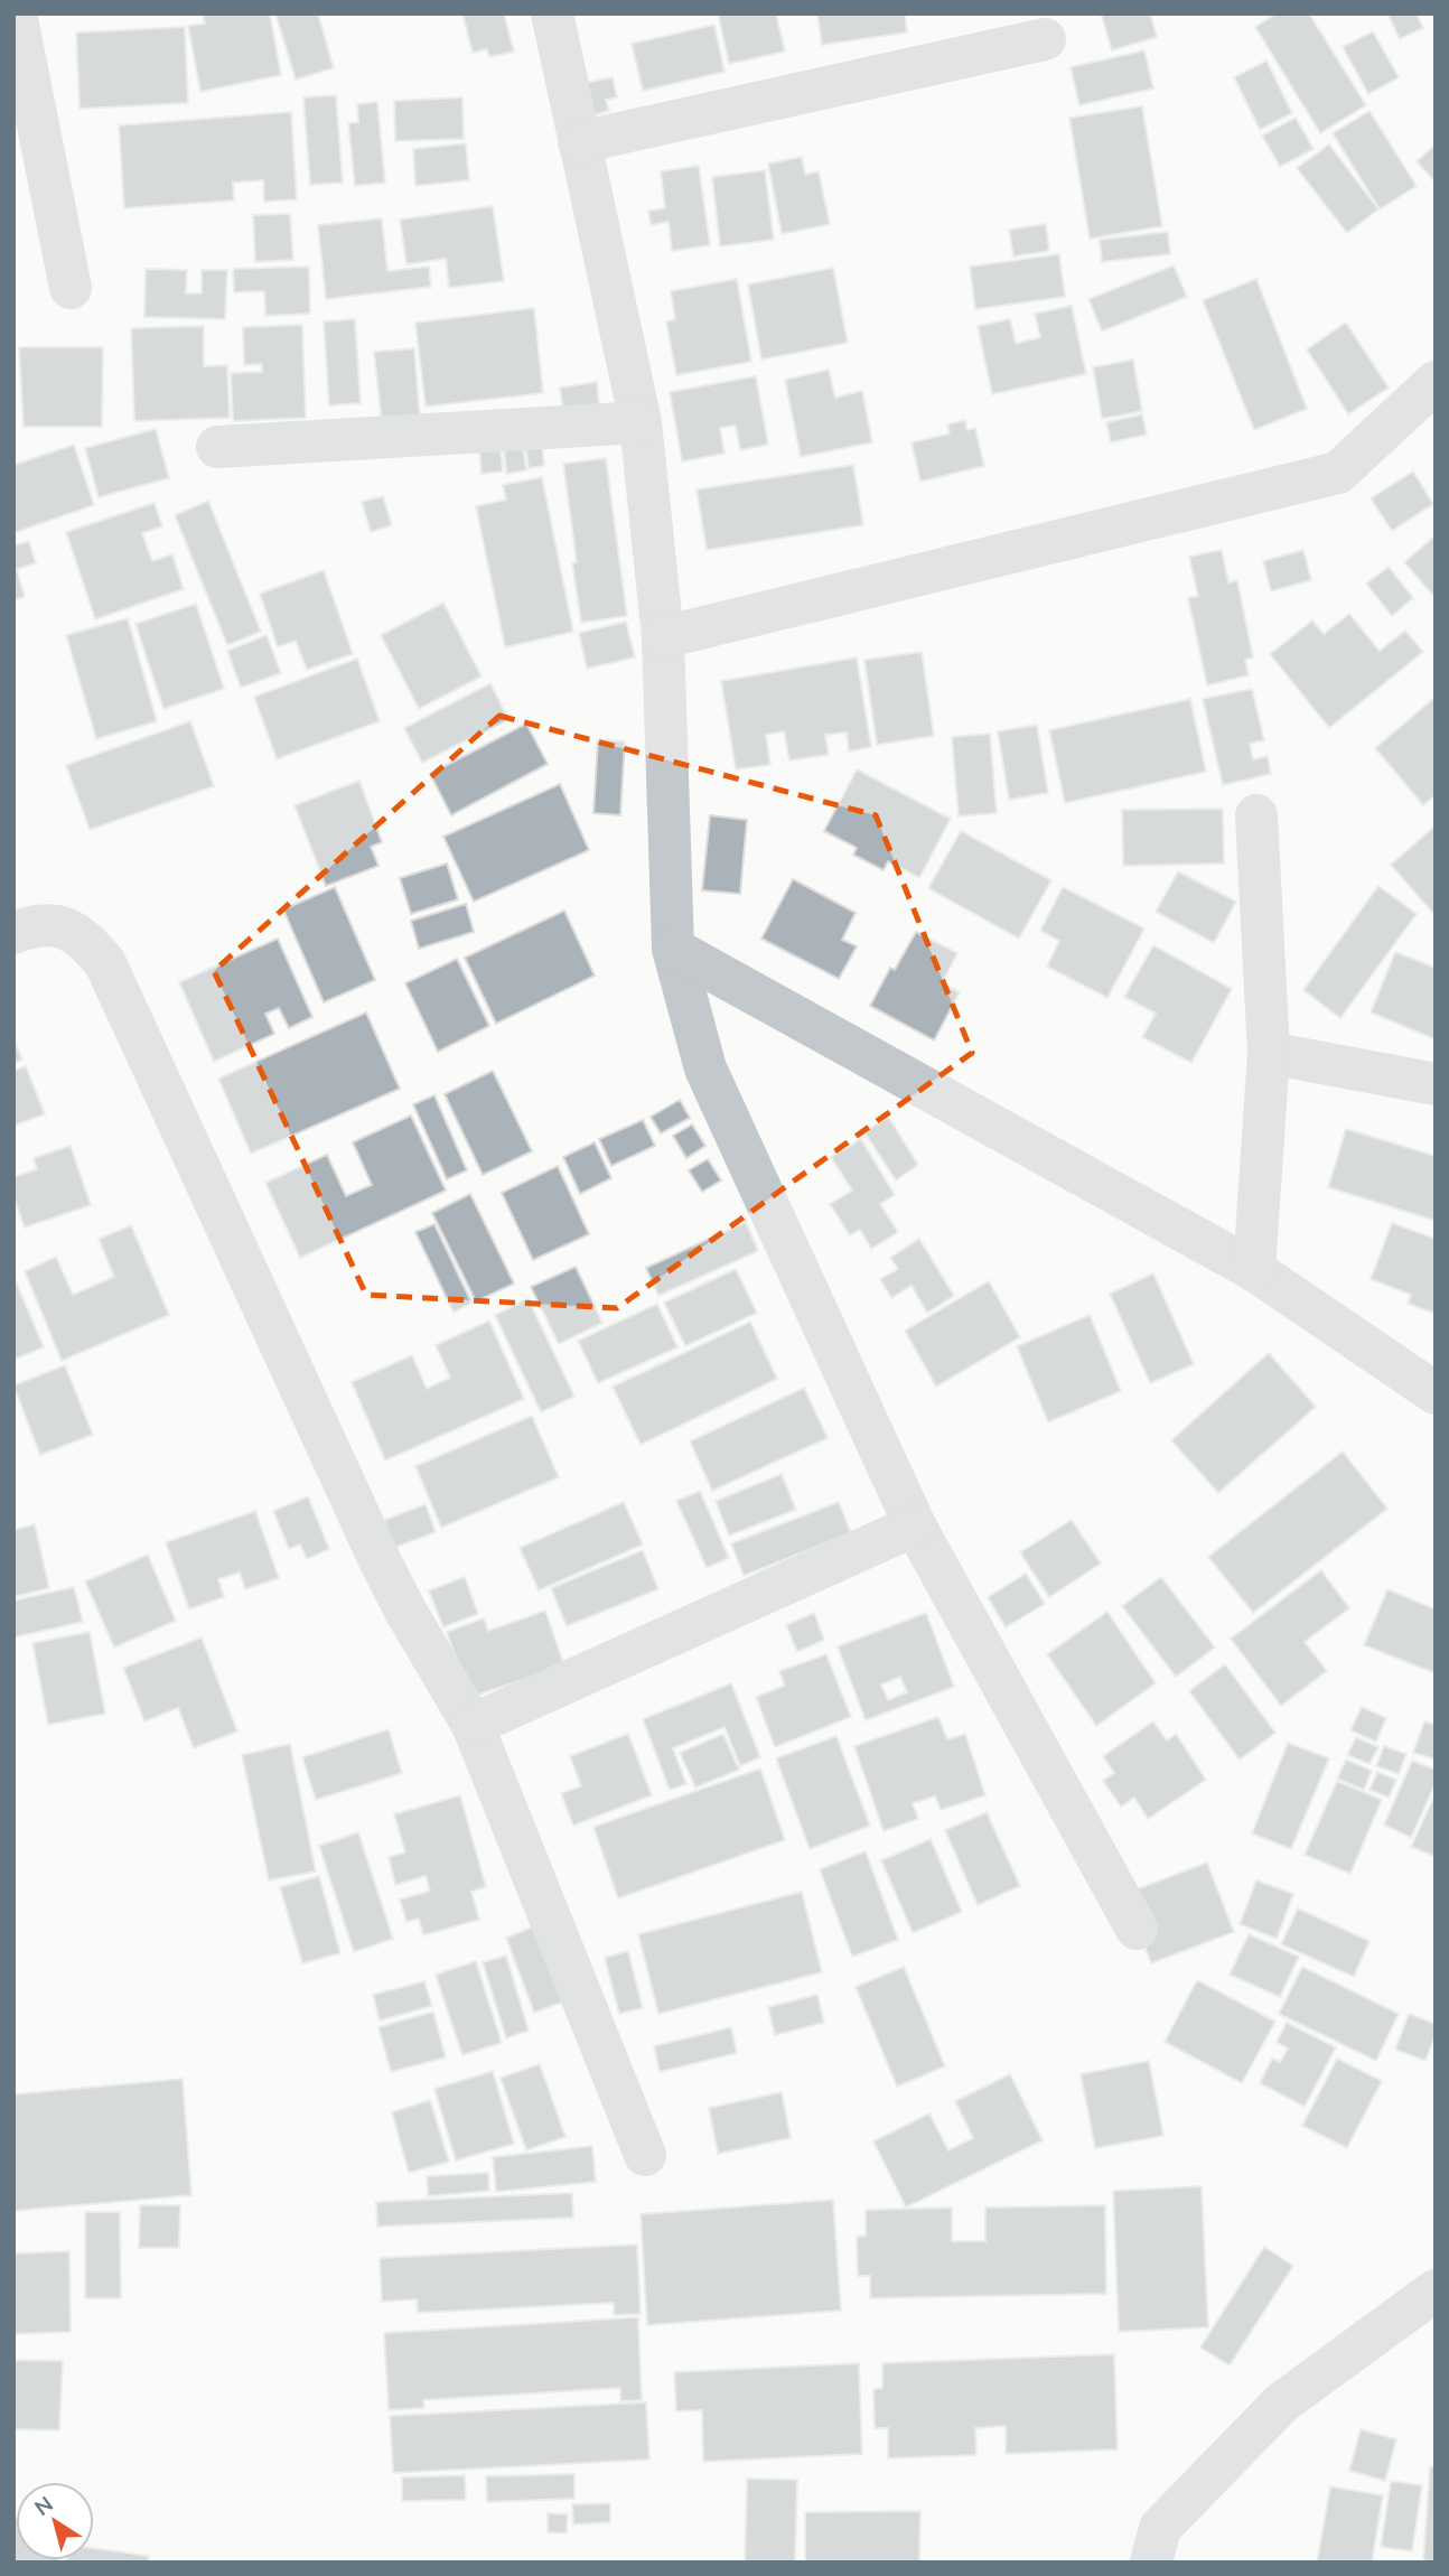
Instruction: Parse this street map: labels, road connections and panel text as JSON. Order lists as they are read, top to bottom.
{
  "north": "top left"
}
